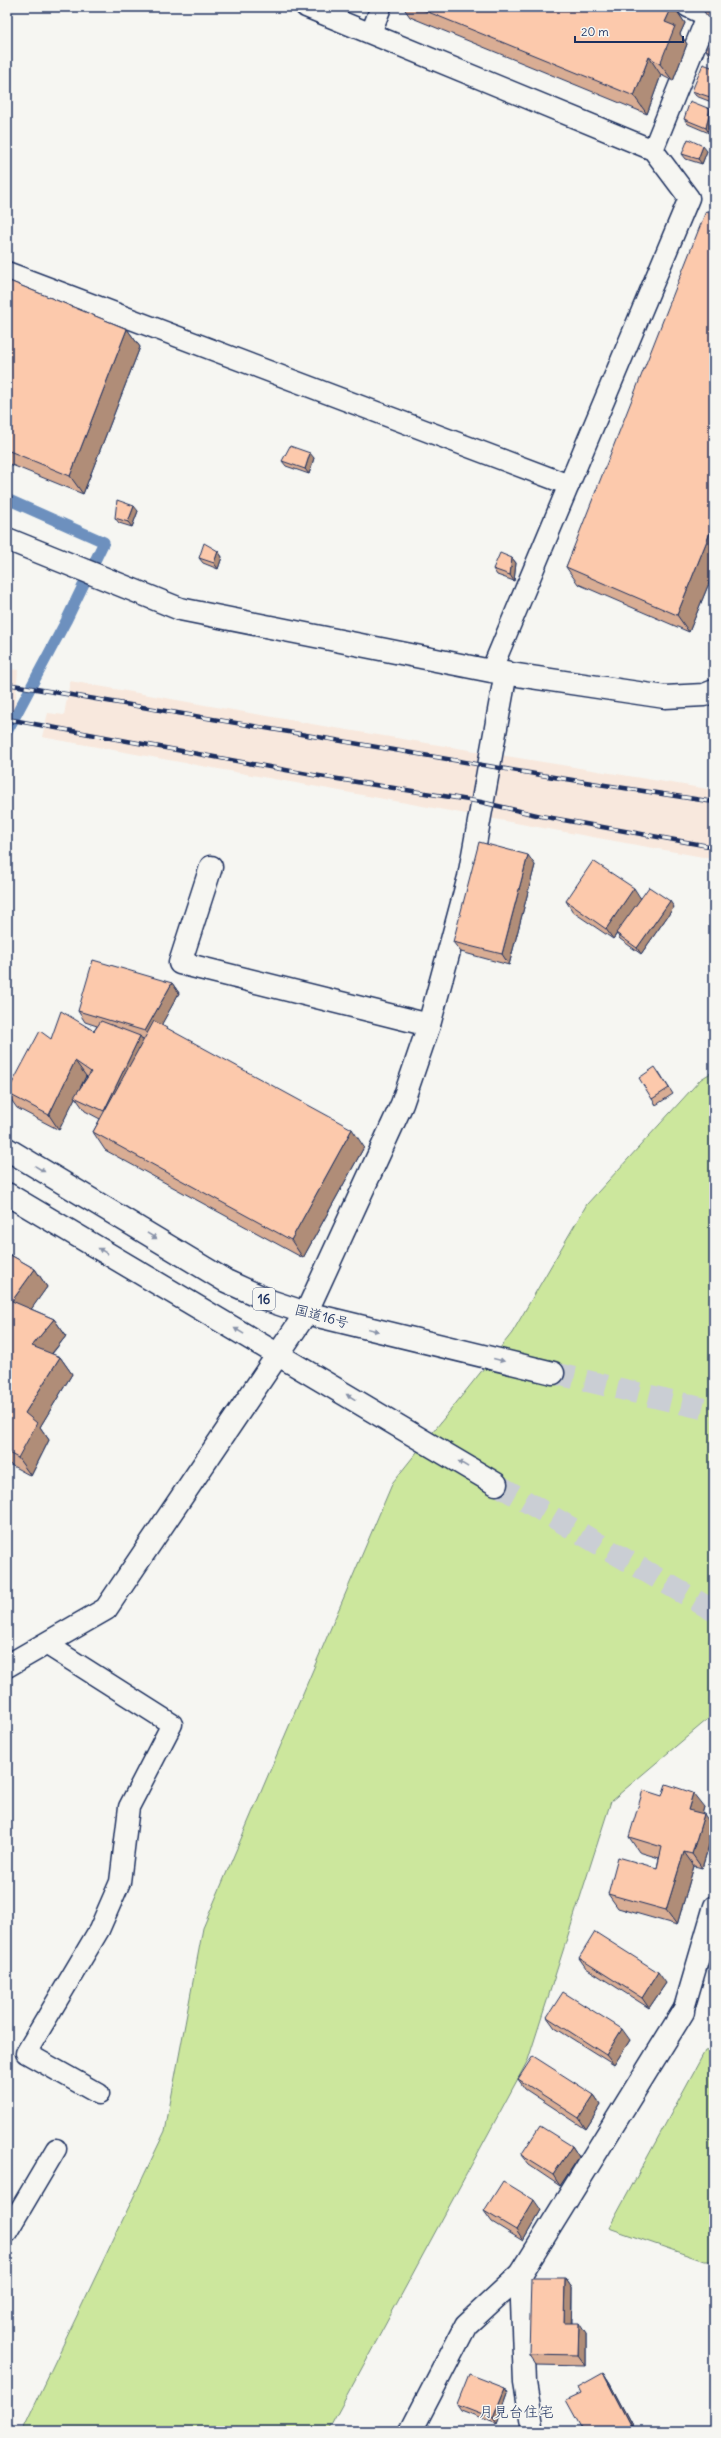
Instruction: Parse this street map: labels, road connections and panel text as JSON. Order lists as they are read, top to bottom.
{
  "streets": {
    "main road": ["16", "国道16号"]
  },
  "districts": ["月見台住宅"],
  "scale_bar": "20 m"
}
